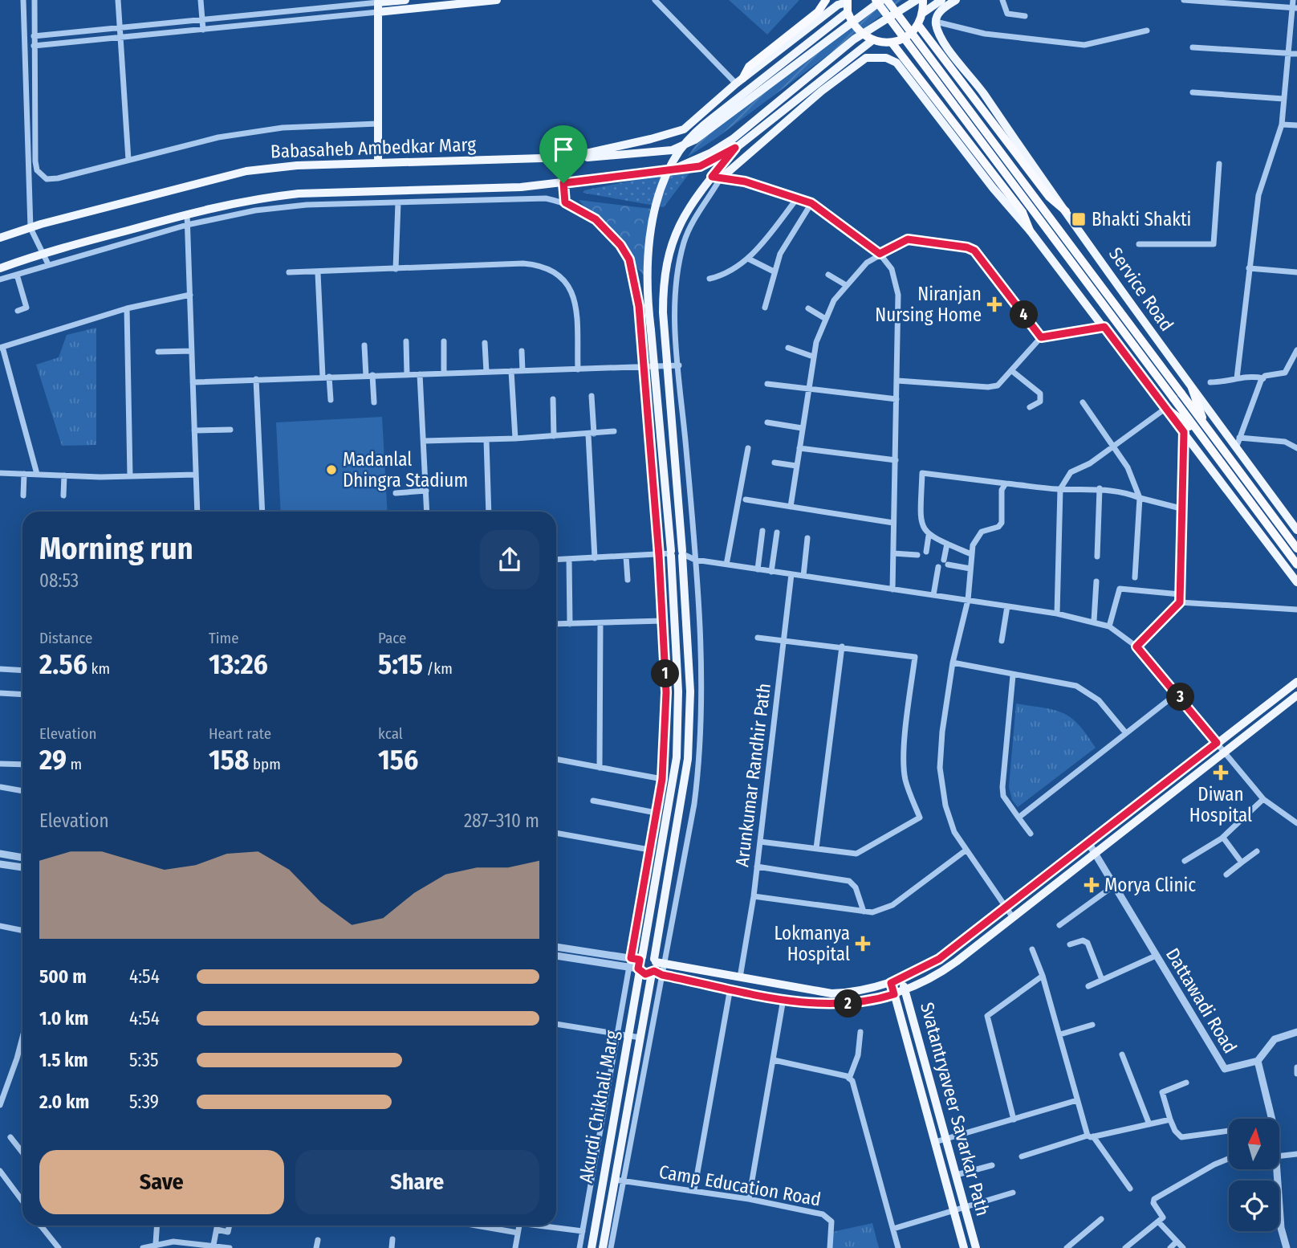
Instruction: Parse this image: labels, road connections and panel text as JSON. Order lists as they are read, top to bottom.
{
  "streets": {
    "main road": [
      "Babasaheb Ambedkar Marg",
      "Service Road",
      "Akurdi Chikhali Marg",
      "Svatantryaveer Savarkar Path"
    ],
    "street": ["Arunkumar Randhir Path", "Dattawadi Road", "Camp Education Road"]
  },
  "crossings": [
    ["Akurdi Chikhali Marg", "Camp Education Road"]
  ],
  "places": {
    "transit": ["Bhakti Shakti"],
    "health": [
      "Niranjan Nursing Home",
      "Diwan Hospital",
      "Morya Clinic",
      "Lokmanya Hospital"
    ],
    "other": ["Madanlal Dhingra Stadium"]
  },
  "north": "top",
  "page": {
    "pins": [
      "4",
      "1",
      "3",
      "2"
    ],
    "heading": ["Morning run", "08:53"],
    "stats": [
      ["Distance", "2.56 km"],
      ["Time", "13:26"],
      ["Pace", "5:15 /km"],
      ["Elevation", "29 m"],
      ["Heart rate", "158 bpm"],
      ["kcal", "156"]
    ],
    "chart": ["Elevation", "287–310 m"],
    "list": [
      {
        "name": "500 m",
        "note": "4:54"
      },
      {
        "name": "1.0 km",
        "note": "4:54"
      },
      {
        "name": "1.5 km",
        "note": "5:35"
      },
      {
        "name": "2.0 km",
        "note": "5:39"
      }
    ],
    "buttons": ["Save", "Share"]
  }
}
